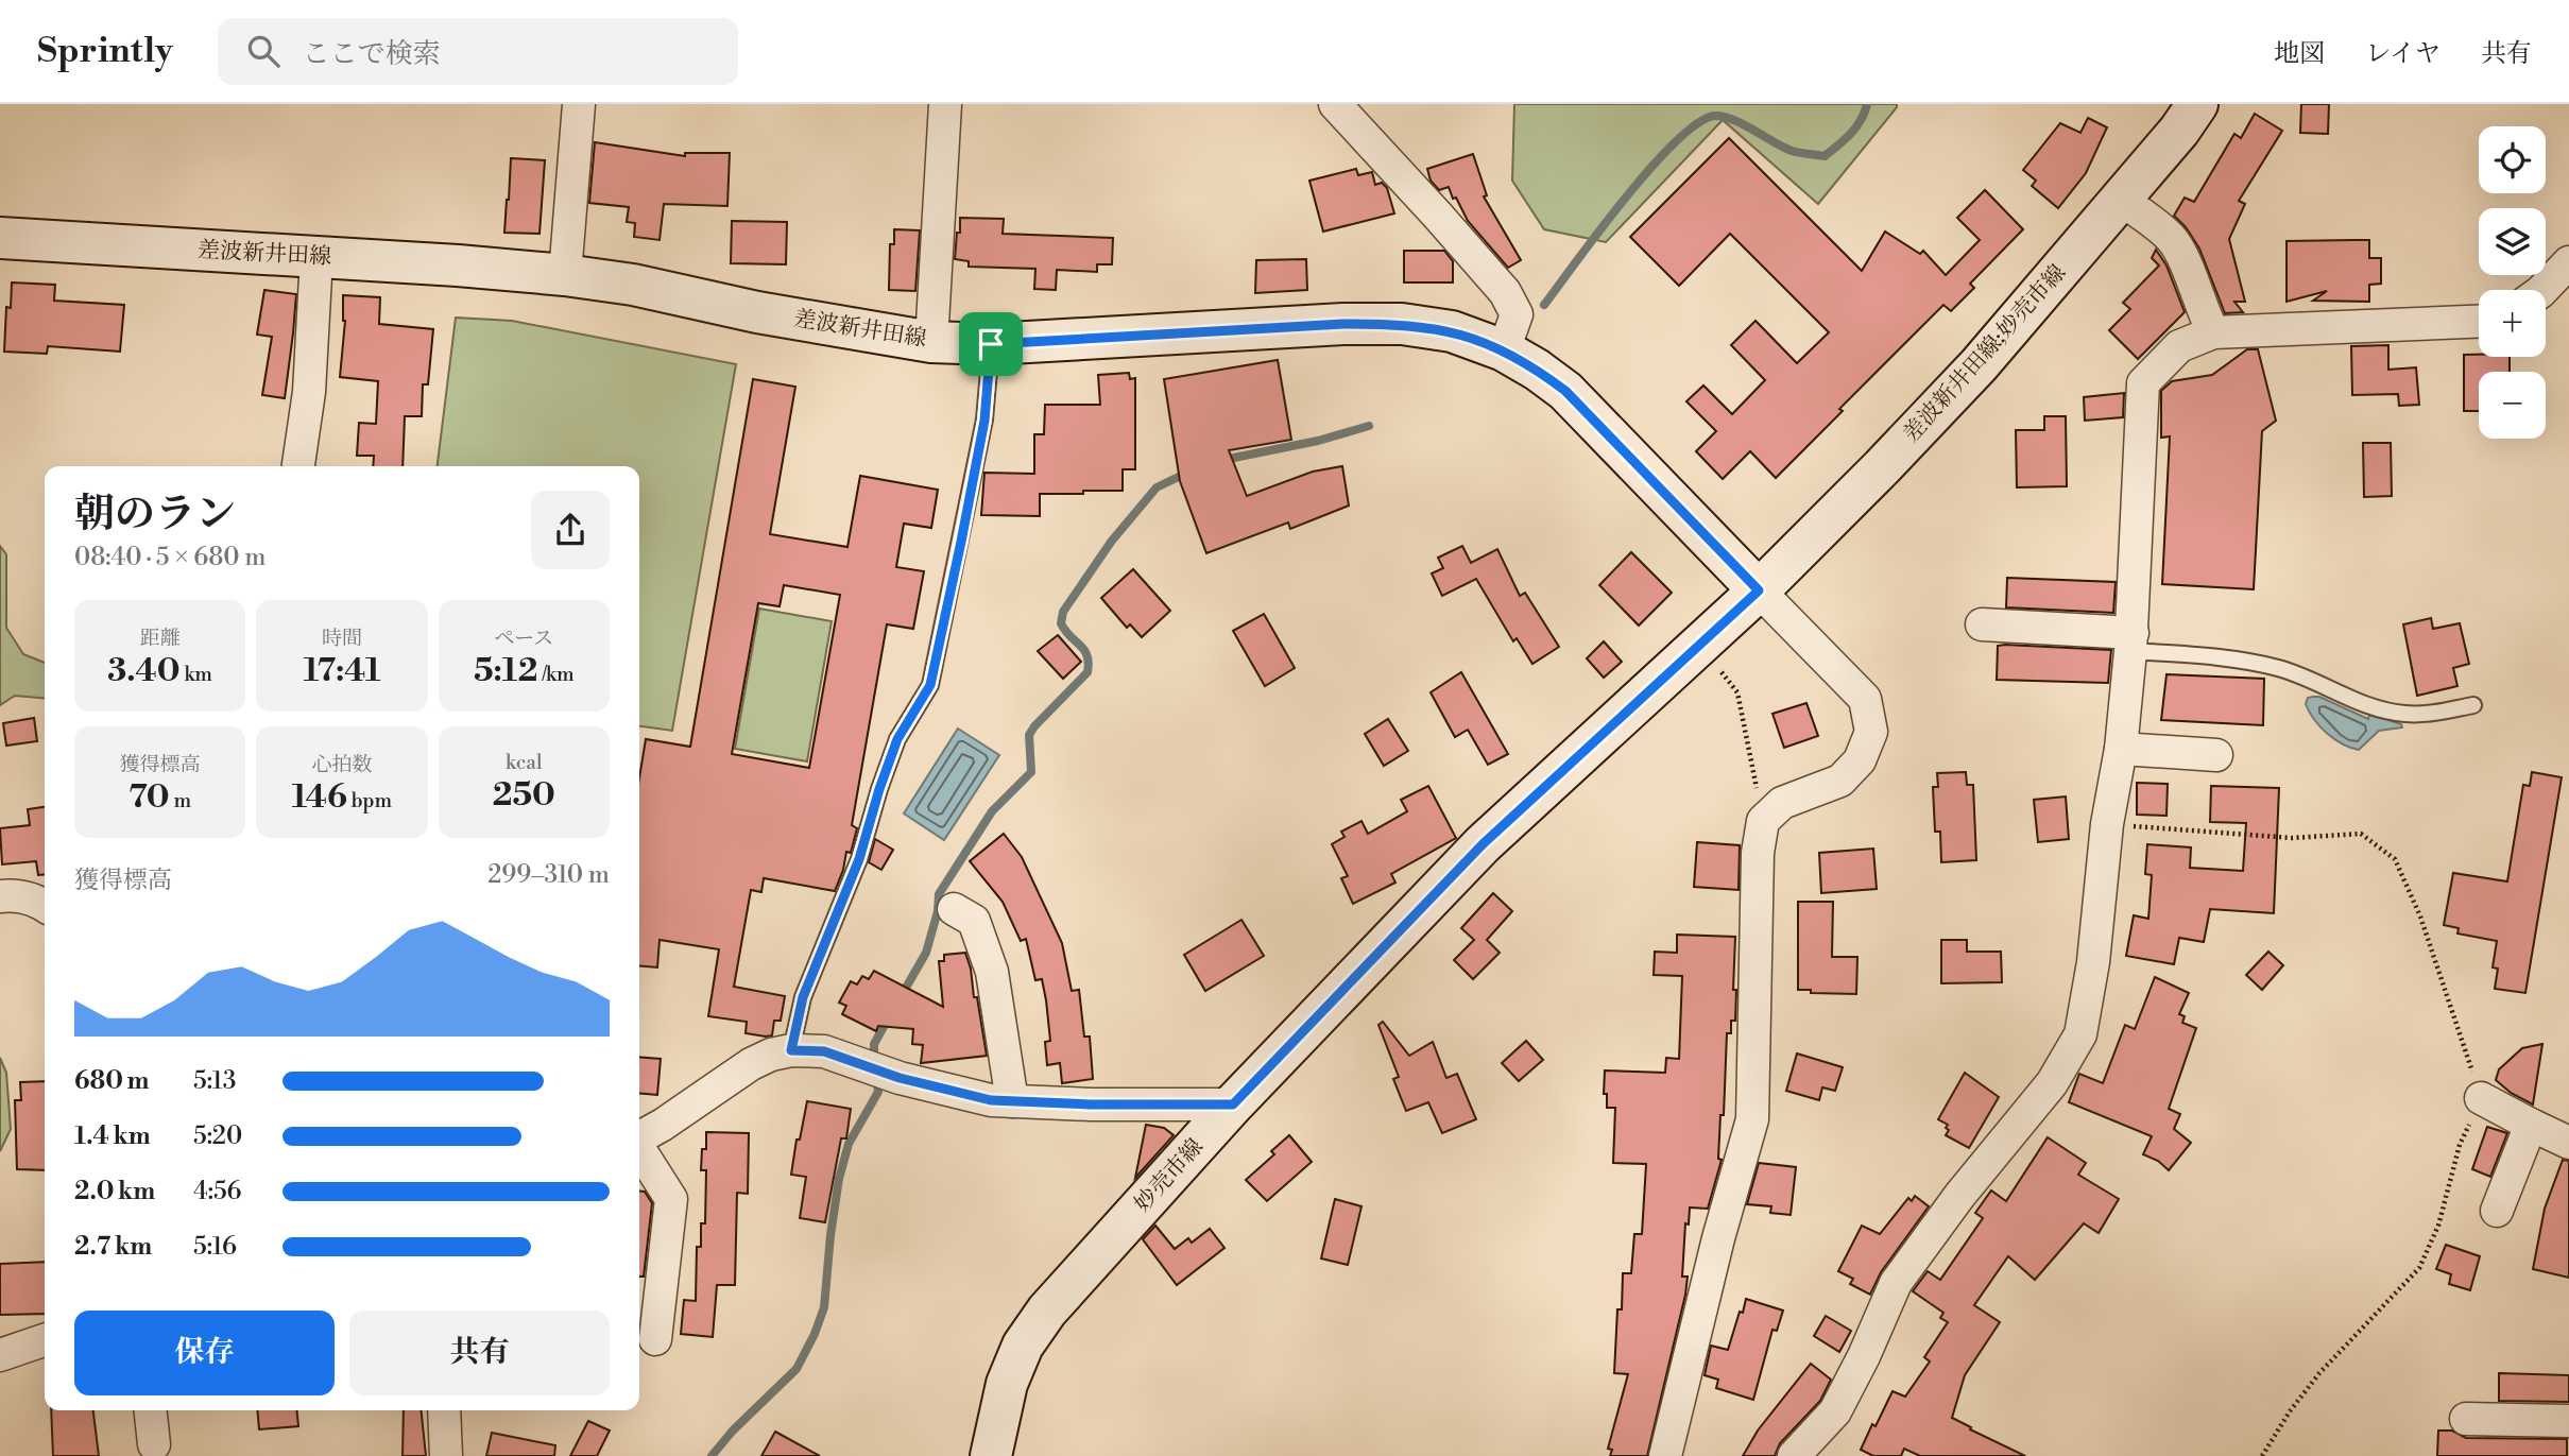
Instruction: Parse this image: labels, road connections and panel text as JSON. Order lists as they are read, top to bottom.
{
  "streets": {
    "main road": ["差波新井田線", "差波新井田線;妙売市線", "妙売市線"]
  },
  "crossings": [
    ["差波新井田線", "差波新井田線;妙売市線"],
    ["差波新井田線", "妙売市線"],
    ["差波新井田線;妙売市線", "妙売市線"]
  ],
  "page": {
    "header": "Sprintly",
    "search": "ここで検索",
    "nav": ["地図", "レイヤ", "共有"],
    "map_buttons": ["+", "−"],
    "heading": ["朝のラン", "08:40 · 5 × 680 m"],
    "stats": [
      ["距離", "3.40 km"],
      ["時間", "17:41"],
      ["ペース", "5:12 /km"],
      ["獲得標高", "70 m"],
      ["心拍数", "146 bpm"],
      ["kcal", "250"]
    ],
    "chart": ["獲得標高", "299–310 m"],
    "list": [
      {
        "name": "680 m",
        "note": "5:13"
      },
      {
        "name": "1.4 km",
        "note": "5:20"
      },
      {
        "name": "2.0 km",
        "note": "4:56"
      },
      {
        "name": "2.7 km",
        "note": "5:16"
      }
    ],
    "buttons": ["保存", "共有"]
  }
}
